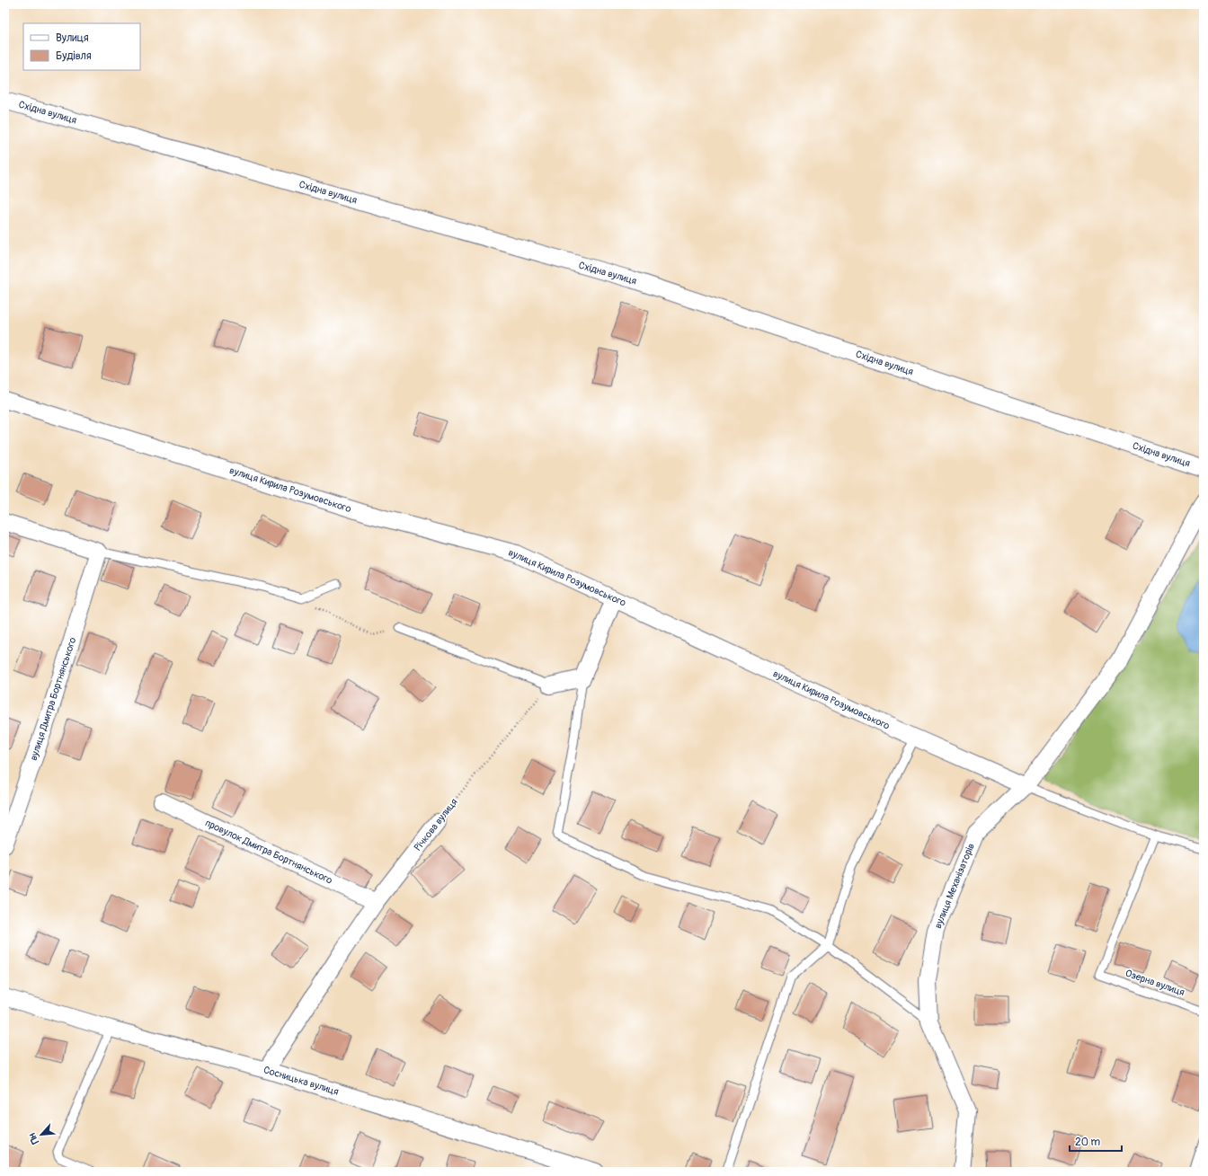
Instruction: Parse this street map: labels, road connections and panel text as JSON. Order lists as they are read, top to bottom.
{
  "streets": {
    "street": [
      "Східна вулиця",
      "вулиця Кирила Розумовського",
      "вулиця Дмитра Бортнянського",
      "Річкова вулиця",
      "провулок Дмитра Бортнянського",
      "вулиця Механізаторів",
      "Сосницька вулиця"
    ],
    "lane": ["Озерна вулиця"]
  },
  "crossings": [
    ["вулиця Кирила Розумовського", "вулиця Механізаторів"],
    ["Річкова вулиця", "провулок Дмитра Бортнянського"],
    ["Річкова вулиця", "Сосницька вулиця"]
  ],
  "legend": ["Вулиця", "Будівля"],
  "scale_bar": "20 m",
  "north": "bottom left"
}
